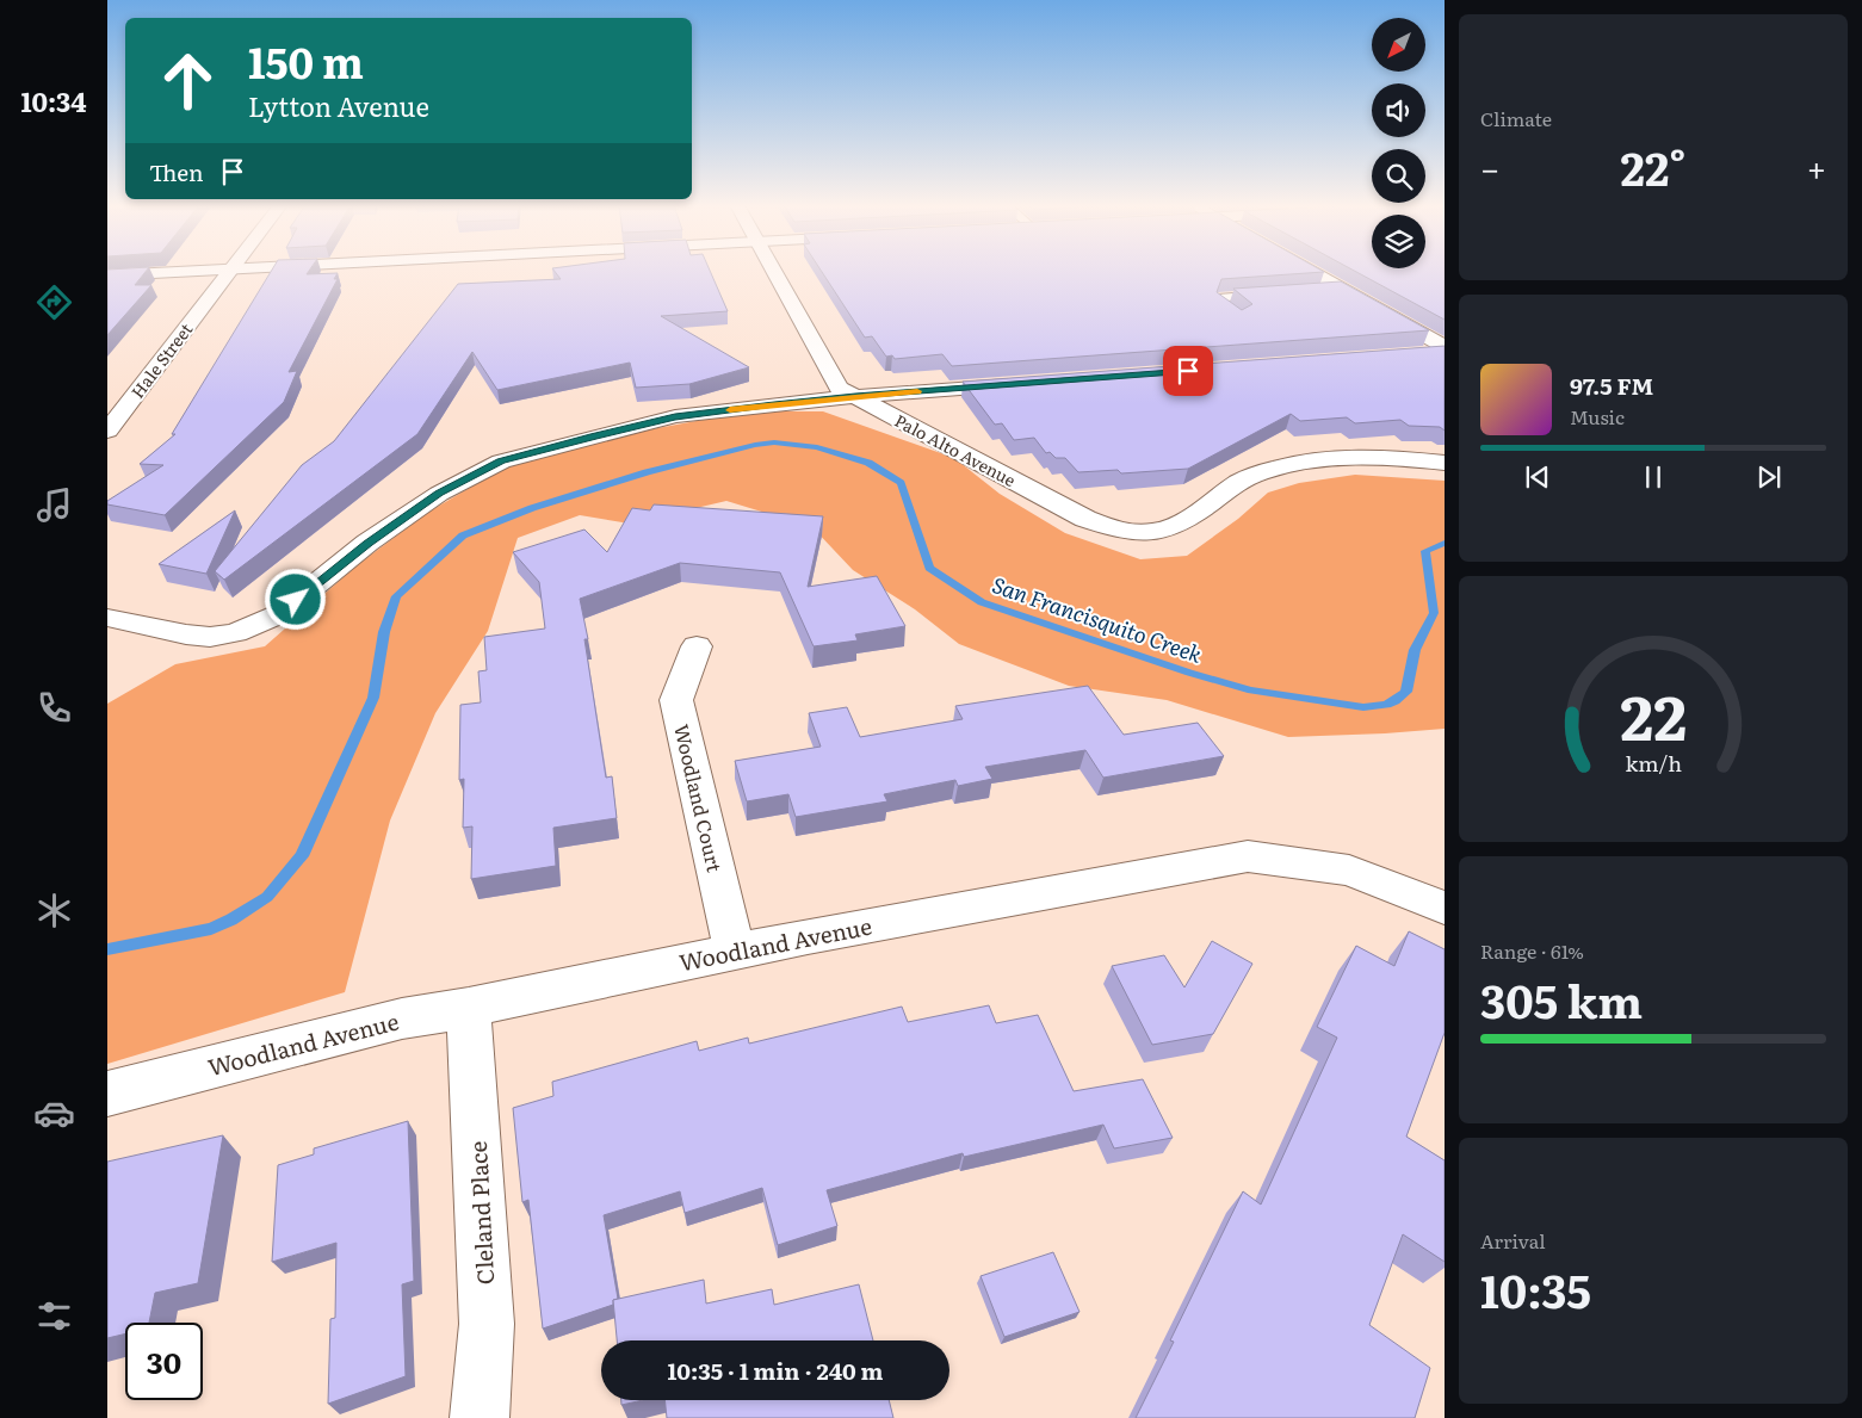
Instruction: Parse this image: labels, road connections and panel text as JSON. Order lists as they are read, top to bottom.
{
  "streets": {
    "street": [
      "Hale Street",
      "Palo Alto Avenue",
      "Woodland Court",
      "Woodland Avenue",
      "Cleland Place"
    ]
  },
  "crossings": [
    ["Woodland Court", "Woodland Avenue"],
    ["Woodland Avenue", "Cleland Place"]
  ],
  "water": ["San Francisquito Creek"],
  "north": "bottom left",
  "page": {
    "tabs": "10:34",
    "tile": [
      "Climate",
      ["Range · 61%", "305 km"],
      ["Arrival", "10:35"]
    ],
    "turn": ["150 m", "Lytton Avenue"],
    "heat": ["−", "22°", "+"],
    "then": "Then",
    "song": ["97.5 FM", "Music"],
    "limit": "30",
    "trip": "10:35 · 1 min · 240 m",
    "gauge": ["22", "km/h"]
  }
}
